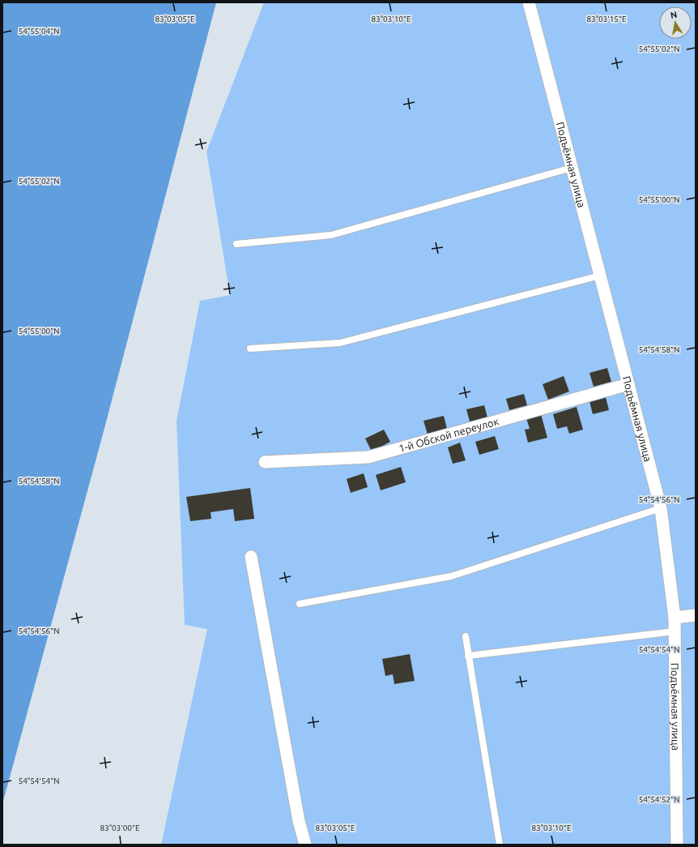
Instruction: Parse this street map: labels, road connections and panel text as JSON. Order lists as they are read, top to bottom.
{
  "streets": {
    "street": ["Подъёмная улица", "1-й Обской переулок"]
  },
  "crossings": [
    ["Подъёмная улица", "1-й Обской переулок"]
  ],
  "north": "top",
  "coordinates": [
    "83°03'05\"E",
    "83°03'10\"E",
    "83°03'15\"E",
    "54°55'04\"N",
    "54°55'02\"N",
    "54°55'00\"N",
    "54°54'58\"N",
    "54°54'56\"N",
    "54°54'54\"N",
    "54°54'52\"N",
    "83°03'00\"E"
  ]
}
